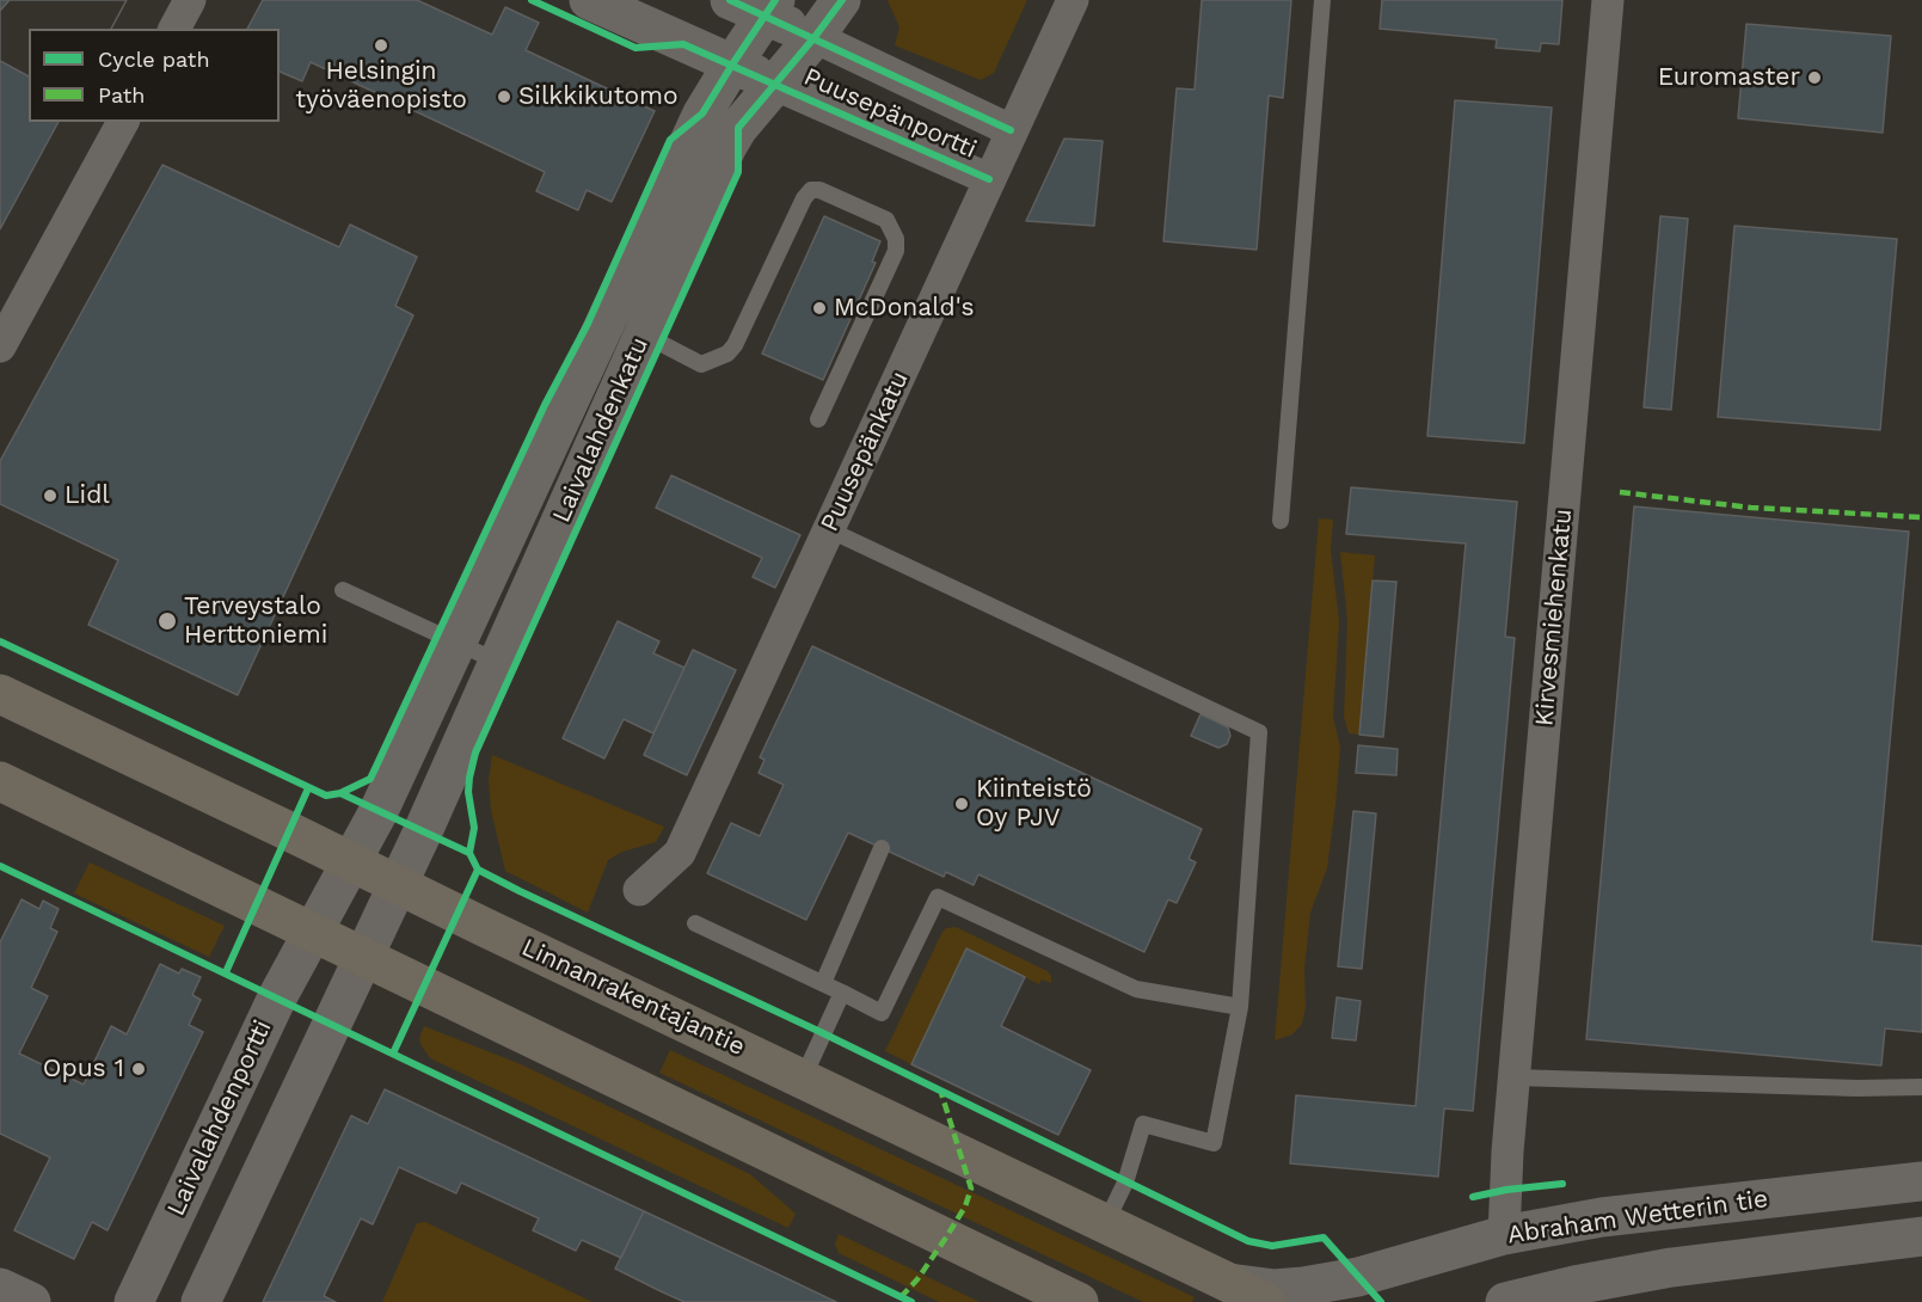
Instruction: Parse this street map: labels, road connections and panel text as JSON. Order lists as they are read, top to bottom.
{
  "streets": {
    "main road": ["Linnanrakentajantie"],
    "street": [
      "Puusepänportti",
      "Laivalahdenkatu",
      "Puusepänkatu",
      "Kirvesmiehenkatu",
      "Laivalahdenportti",
      "Abraham Wetterin tie"
    ]
  },
  "crossings": [
    ["Puusepänportti", "Laivalahdenkatu"],
    ["Puusepänportti", "Puusepänkatu"],
    ["Laivalahdenkatu", "Linnanrakentajantie"],
    ["Laivalahdenkatu", "Laivalahdenportti"],
    ["Kirvesmiehenkatu", "Abraham Wetterin tie"],
    ["Linnanrakentajantie", "Laivalahdenportti"],
    ["Linnanrakentajantie", "Abraham Wetterin tie"]
  ],
  "places": [
    "Helsingin työväenopisto",
    "Euromaster",
    "Silkkikutomo",
    "McDonald's",
    "Lidl",
    "Terveystalo Herttoniemi",
    "Kiinteistö Oy PJV",
    "Opus 1"
  ],
  "legend": ["Cycle path", "Path"]
}
